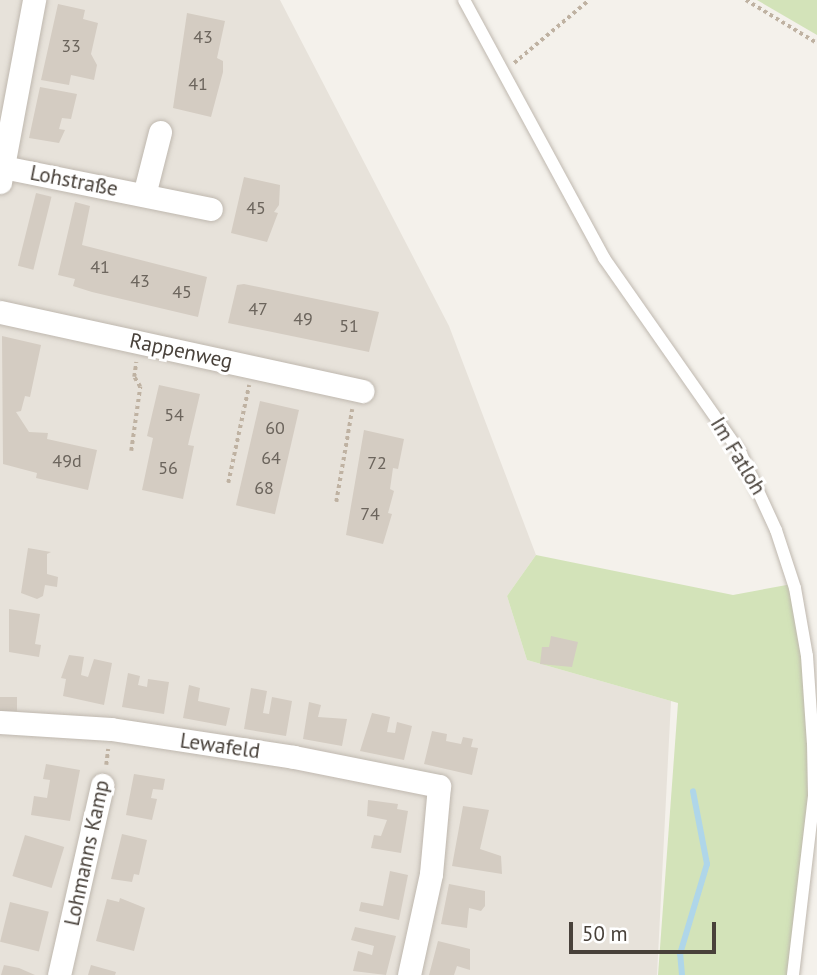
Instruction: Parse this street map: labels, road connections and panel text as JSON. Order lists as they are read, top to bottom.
{
  "streets": {
    "street": [
      "Lohstraße",
      "Rappenweg",
      "Lewafeld",
      "Lohmanns Kamp"
    ],
    "lane": ["Im Fatloh"]
  },
  "crossings": [
    ["Lewafeld", "Lohmanns Kamp"]
  ],
  "house_numbers": [
    "43",
    "33",
    "41",
    "45",
    "41",
    "43",
    "45",
    "47",
    "49",
    "51",
    "54",
    "60",
    "64",
    "49d",
    "72",
    "56",
    "68",
    "74"
  ],
  "scale_bar": "50 m"
}
